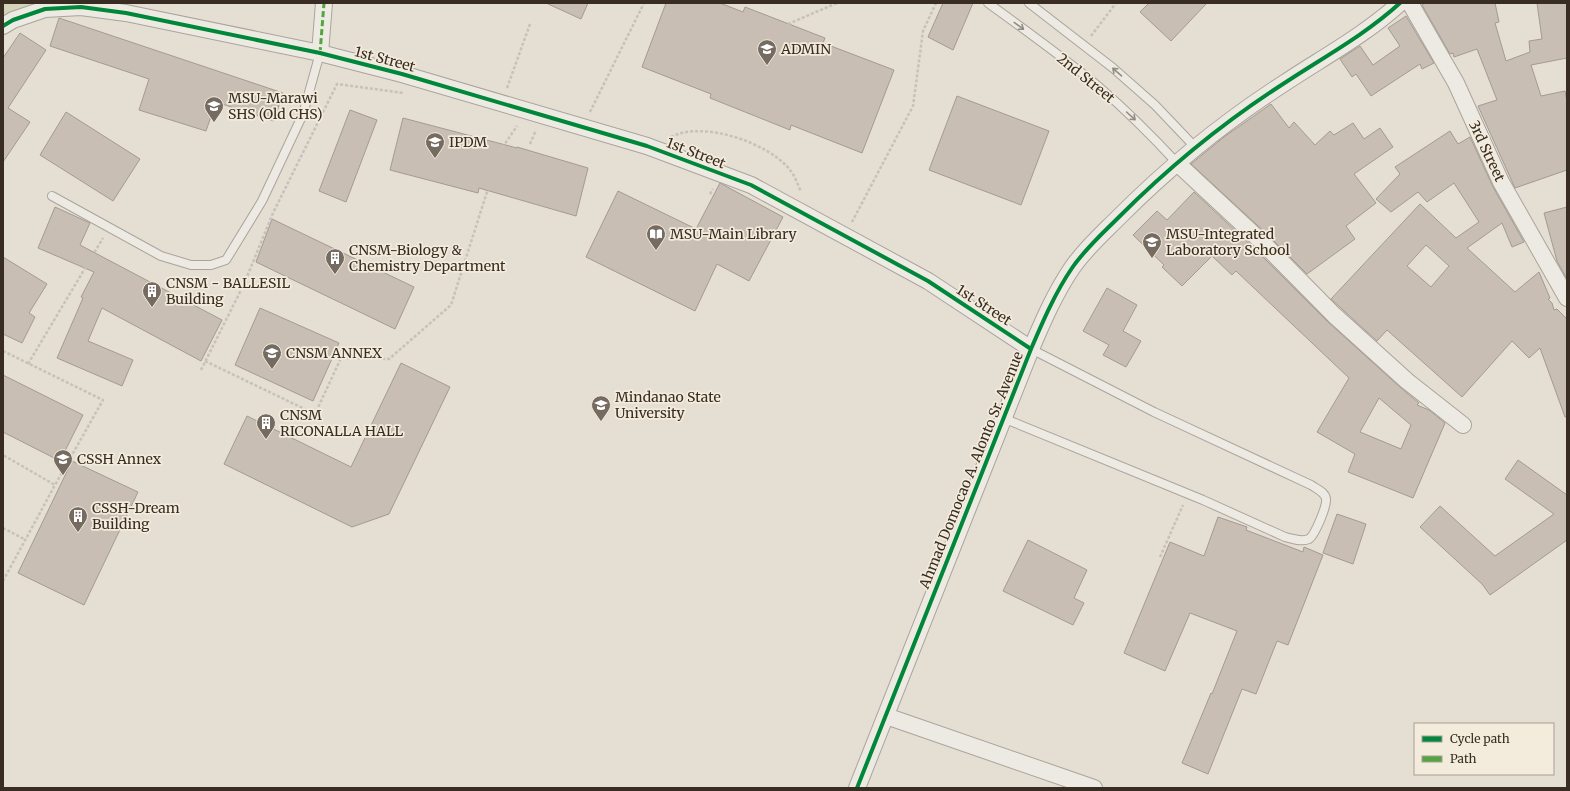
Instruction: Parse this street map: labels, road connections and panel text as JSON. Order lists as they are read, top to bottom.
{
  "streets": {
    "street": ["1st Street", "3rd Street", "Ahmad Domocao A. Alonto Sr. Avenue"],
    "lane": ["2nd Street"]
  },
  "crossings": [
    ["1st Street", "Ahmad Domocao A. Alonto Sr. Avenue"],
    ["2nd Street", "Ahmad Domocao A. Alonto Sr. Avenue"]
  ],
  "places": {
    "school or university": [
      "ADMIN",
      "MSU-Marawi SHS (Old CHS)",
      "IPDM",
      "MSU-Integrated Laboratory School",
      "CNSM ANNEX",
      "Mindanao State University",
      "CSSH Annex"
    ],
    "library": ["MSU-Main Library"],
    "building": [
      "CNSM-Biology & Chemistry Department",
      "CNSM - BALLESIL Building",
      "CNSM RICONALLA HALL",
      "CSSH-Dream Building"
    ]
  },
  "legend": ["Cycle path", "Path"]
}
